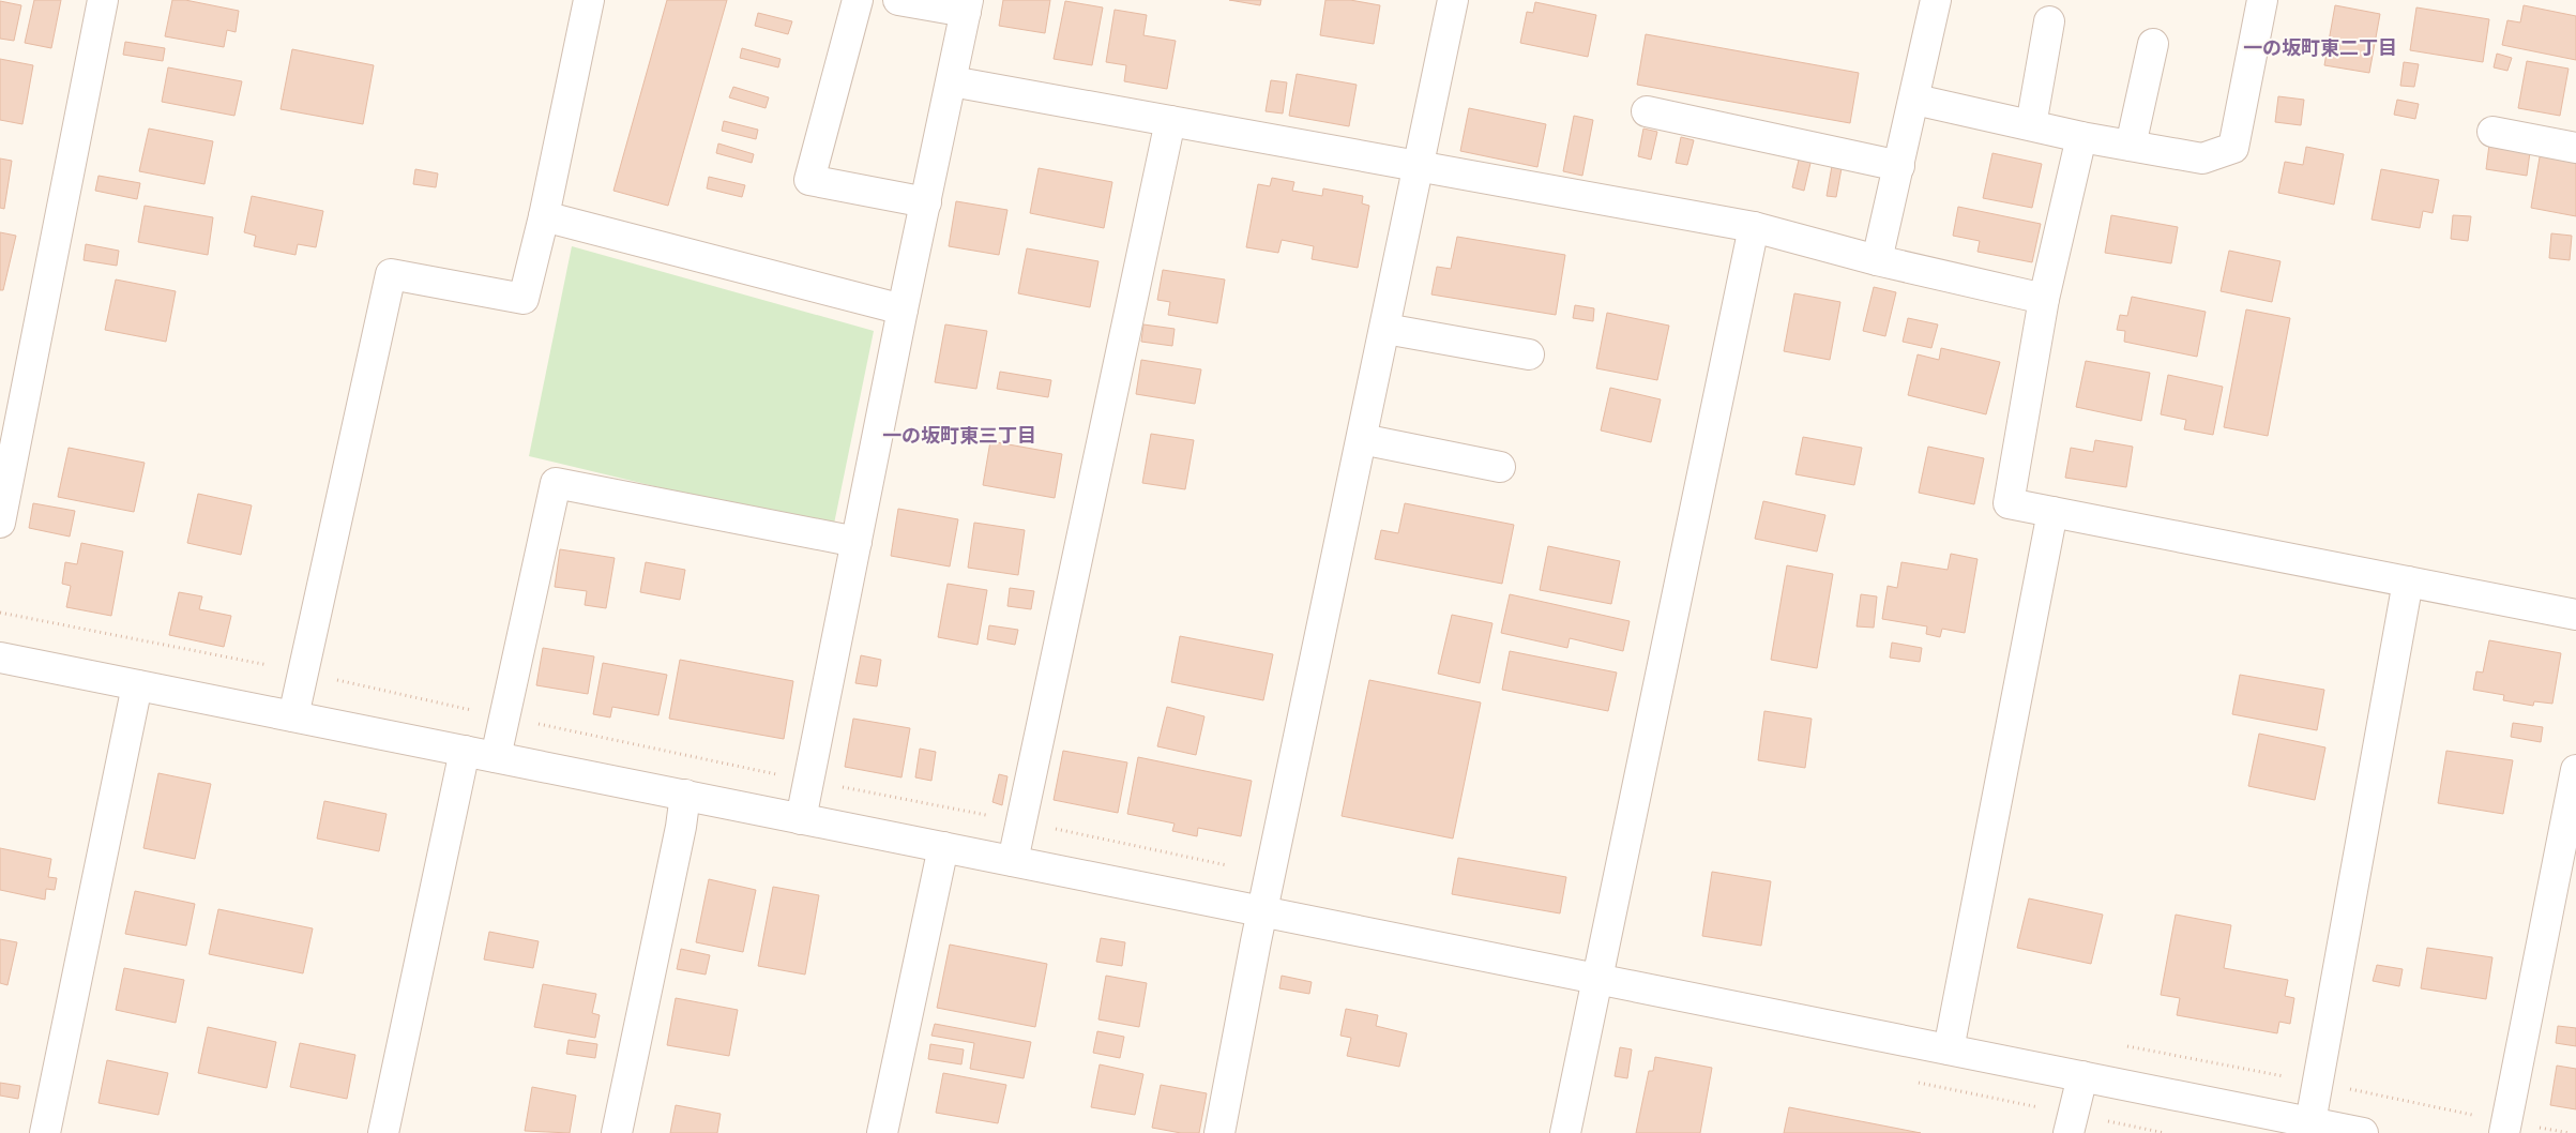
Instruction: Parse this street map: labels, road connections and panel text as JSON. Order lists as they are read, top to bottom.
{
  "districts": ["一の坂町東二丁目", "一の坂町東三丁目"]
}
